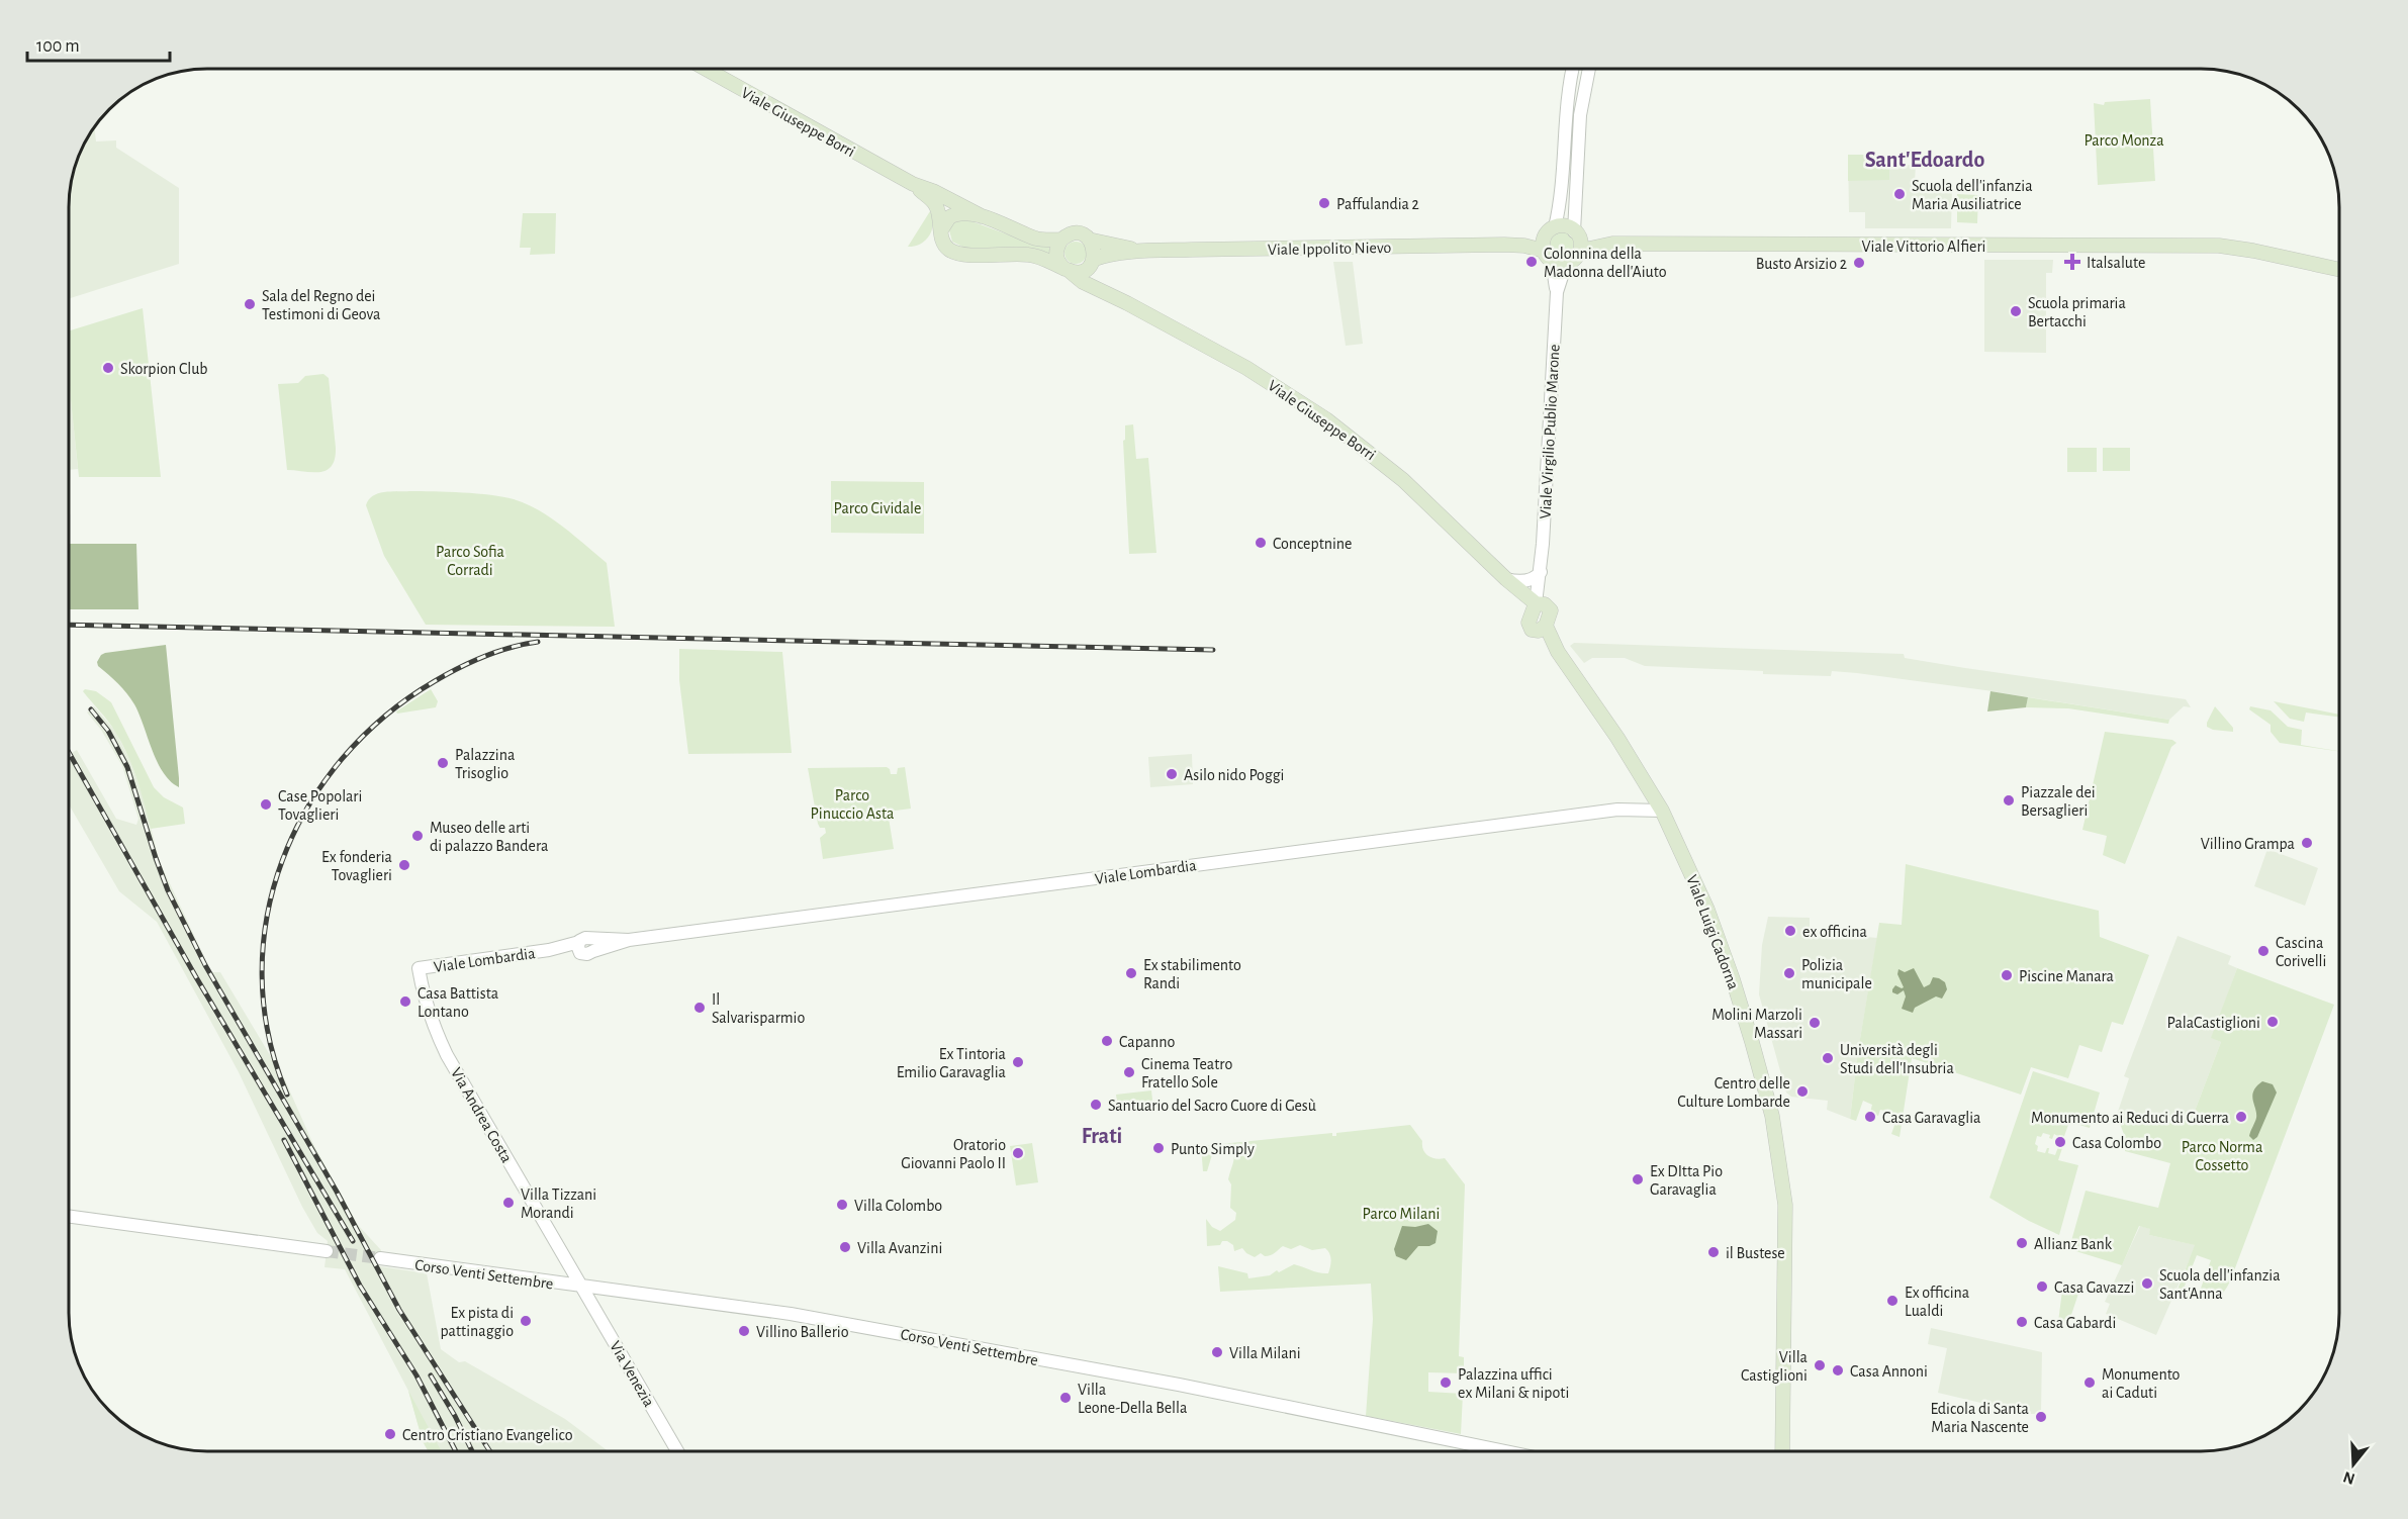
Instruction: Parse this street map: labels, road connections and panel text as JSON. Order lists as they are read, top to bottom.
{
  "streets": {
    "main road": [
      "Viale Giuseppe Borri",
      "Viale Vittorio Alfieri",
      "Viale Ippolito Nievo",
      "Viale Luigi Cadorna"
    ],
    "street": [
      "Viale Virgilio Publio Marone",
      "Viale Lombardia",
      "Via Andrea Costa",
      "Corso Venti Settembre",
      "Via Venezia"
    ]
  },
  "crossings": [
    ["Viale Giuseppe Borri", "Viale Ippolito Nievo"],
    ["Viale Giuseppe Borri", "Viale Virgilio Publio Marone"],
    ["Viale Giuseppe Borri", "Viale Luigi Cadorna"],
    ["Viale Vittorio Alfieri", "Viale Ippolito Nievo"],
    ["Viale Ippolito Nievo", "Viale Virgilio Publio Marone"],
    ["Viale Virgilio Publio Marone", "Viale Luigi Cadorna"],
    ["Viale Lombardia", "Viale Luigi Cadorna"],
    ["Viale Lombardia", "Via Andrea Costa"],
    ["Via Andrea Costa", "Corso Venti Settembre"],
    ["Via Andrea Costa", "Via Venezia"],
    ["Corso Venti Settembre", "Via Venezia"]
  ],
  "districts": ["Sant'Edoardo", "Frati"],
  "parks": [
    "Parco Monza",
    "Parco Cividale",
    "Parco Sofia Corradi",
    "Parco Pinuccio Asta",
    "Parco Norma Cossetto",
    "Parco Milani"
  ],
  "places": {
    "other": [
      "Scuola dell'infanzia Maria Ausiliatrice",
      "Paffulandia 2",
      "Colonnina della Madonna dell'Aiuto",
      "Busto Arsizio 2",
      "Sala del Regno dei Testimoni di Geova",
      "Scuola primaria Bertacchi",
      "Skorpion Club",
      "Conceptnine",
      "Palazzina Trisoglio",
      "Asilo nido Poggi",
      "Piazzale dei Bersaglieri",
      "Case Popolari Tovaglieri",
      "Museo delle arti di palazzo Bandera",
      "Villino Grampa",
      "Ex fonderia Tovaglieri",
      "ex officina",
      "Cascina Corivelli",
      "Ex stabilimento Randi",
      "Polizia municipale",
      "Piscine Manara",
      "Casa Battista Lontano",
      "Il Salvarisparmio",
      "PalaCastiglioni",
      "Molini Marzoli Massari",
      "Capanno",
      "Università degli Studi dell'Insubria",
      "Ex Tintoria Emilio Garavaglia",
      "Cinema Teatro Fratello Sole",
      "Centro delle Culture Lombarde",
      "Santuario del Sacro Cuore di Gesù",
      "Casa Garavaglia",
      "Monumento ai Reduci di Guerra",
      "Casa Colombo",
      "Punto Simply",
      "Oratorio Giovanni Paolo II",
      "Ex DItta Pio Garavaglia",
      "Villa Tizzani Morandi",
      "Villa Colombo",
      "Allianz Bank",
      "Villa Avanzini",
      "il Bustese",
      "Scuola dell'infanzia Sant'Anna",
      "Casa Gavazzi",
      "Ex officina Lualdi",
      "Ex pista di pattinaggio",
      "Casa Gabardi",
      "Villino Ballerio",
      "Villa Milani",
      "Villa Castiglioni",
      "Casa Annoni",
      "Palazzina uffici ex Milani & nipoti",
      "Monumento ai Caduti",
      "Villa Leone-Della Bella",
      "Edicola di Santa Maria Nascente",
      "Centro Cristiano Evangelico"
    ],
    "health": ["Italsalute"]
  },
  "scale_bar": "100 m",
  "north": "bottom"
}
